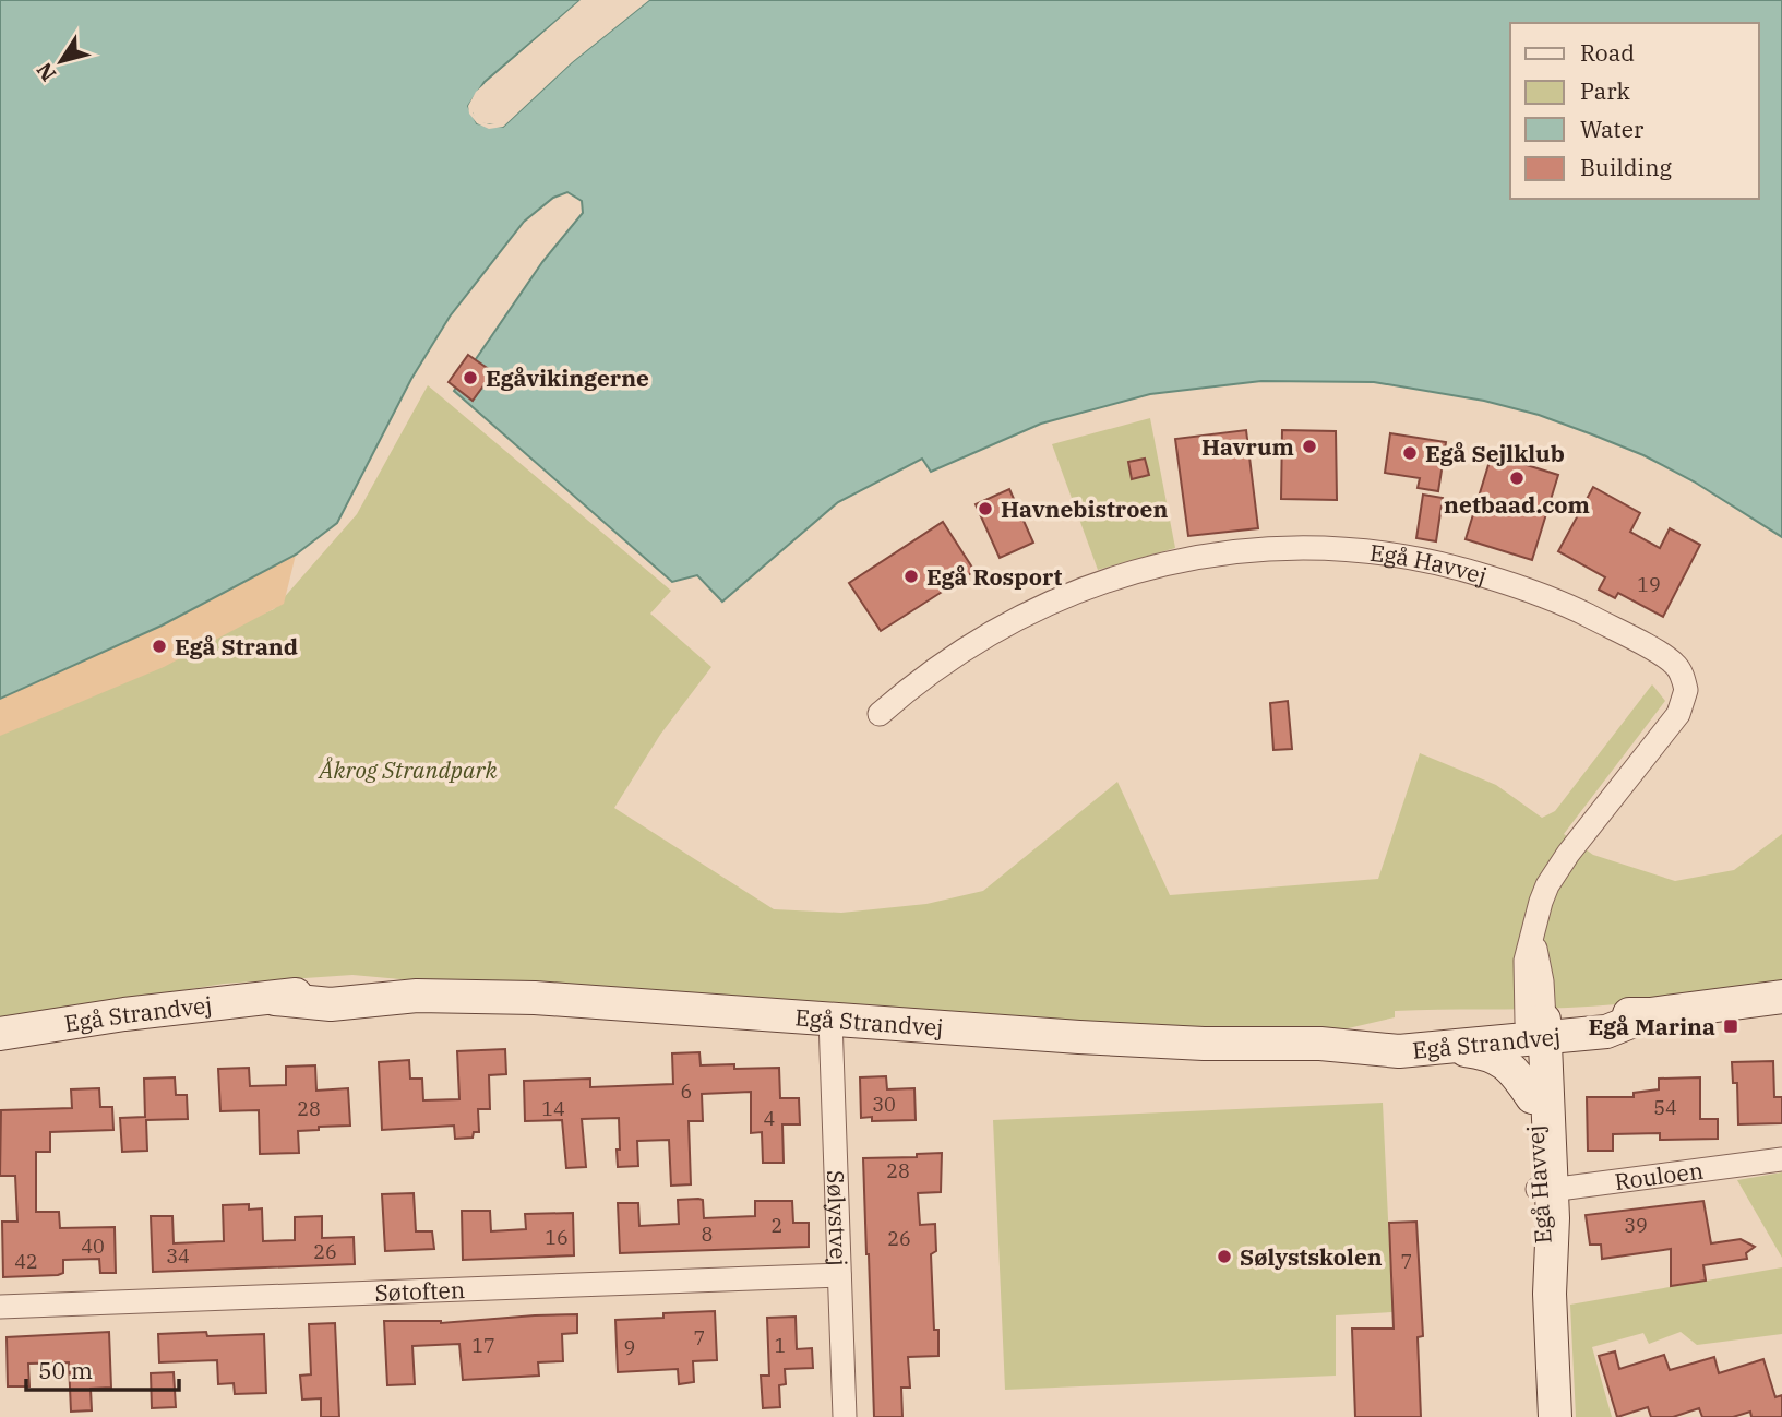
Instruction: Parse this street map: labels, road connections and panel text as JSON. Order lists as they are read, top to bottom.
{
  "streets": {
    "street": [
      "Egå Havvej",
      "Egå Strandvej",
      "Rouloen",
      "Sølystvej",
      "Søtoften"
    ]
  },
  "crossings": [
    ["Egå Havvej", "Egå Strandvej"],
    ["Egå Havvej", "Rouloen"],
    ["Egå Strandvej", "Sølystvej"],
    ["Sølystvej", "Søtoften"]
  ],
  "parks": ["Åkrog Strandpark"],
  "places": {
    "other": [
      "Egåvikingerne",
      "Havrum",
      "Egå Sejlklub",
      "netbaad.com",
      "Havnebistroen",
      "Egå Rosport",
      "Egå Strand",
      "Sølystskolen"
    ],
    "transit": ["Egå Marina"]
  },
  "house_numbers": [
    "19",
    "6",
    "30",
    "54",
    "28",
    "14",
    "4",
    "28",
    "2",
    "39",
    "8",
    "16",
    "26",
    "40",
    "26",
    "34",
    "42",
    "7",
    "7",
    "17",
    "1",
    "9"
  ],
  "legend": [
    "Road",
    "Park",
    "Water",
    "Building"
  ],
  "scale_bar": "50 m",
  "north": "bottom left"
}
